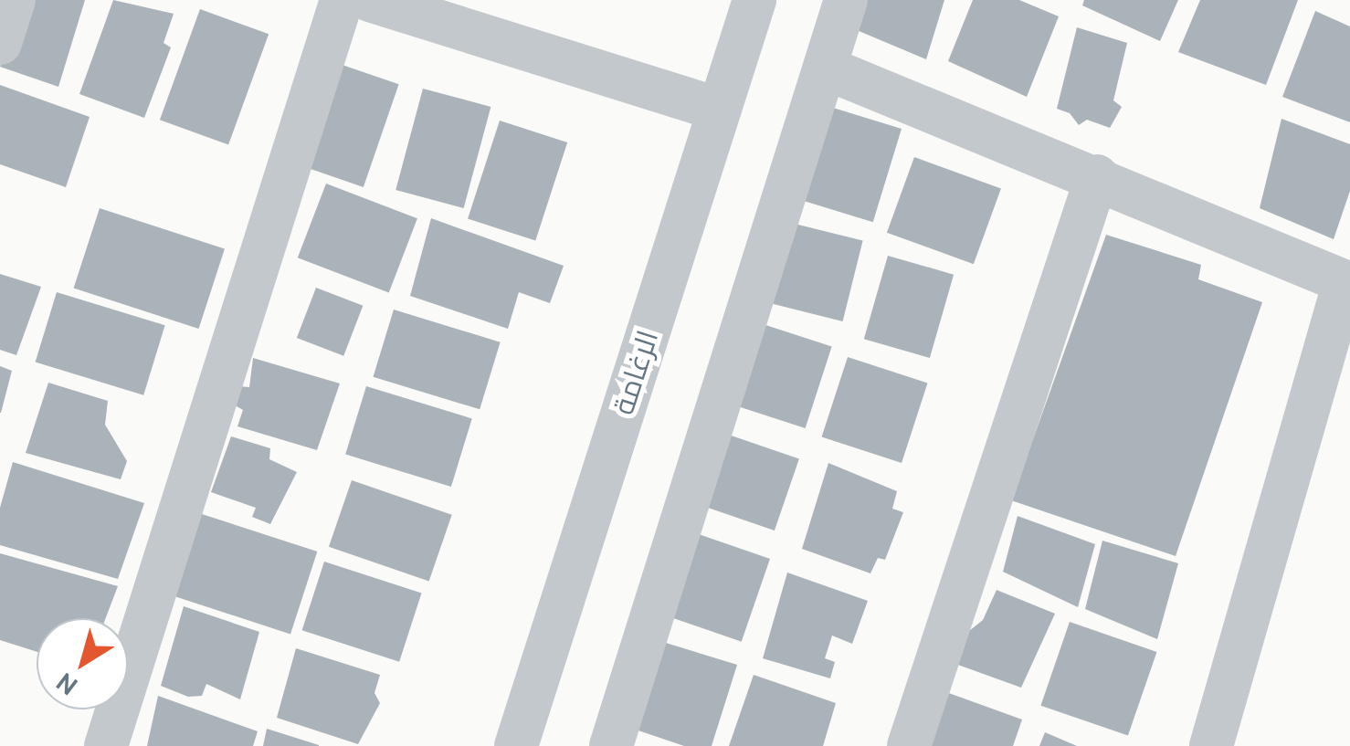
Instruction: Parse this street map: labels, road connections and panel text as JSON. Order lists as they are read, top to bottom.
{
  "streets": {
    "street": ["الرغامة"]
  },
  "north": "bottom left"
}
